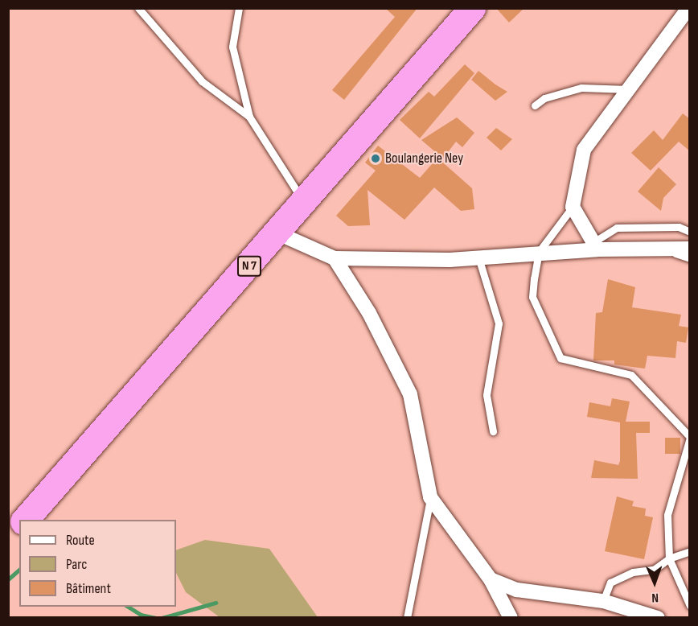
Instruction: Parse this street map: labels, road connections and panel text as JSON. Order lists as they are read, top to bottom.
{
  "streets": {
    "highway": ["N 7"]
  },
  "places": ["Boulangerie Ney"],
  "legend": ["Route", "Parc", "Bâtiment"],
  "north": "bottom"
}
